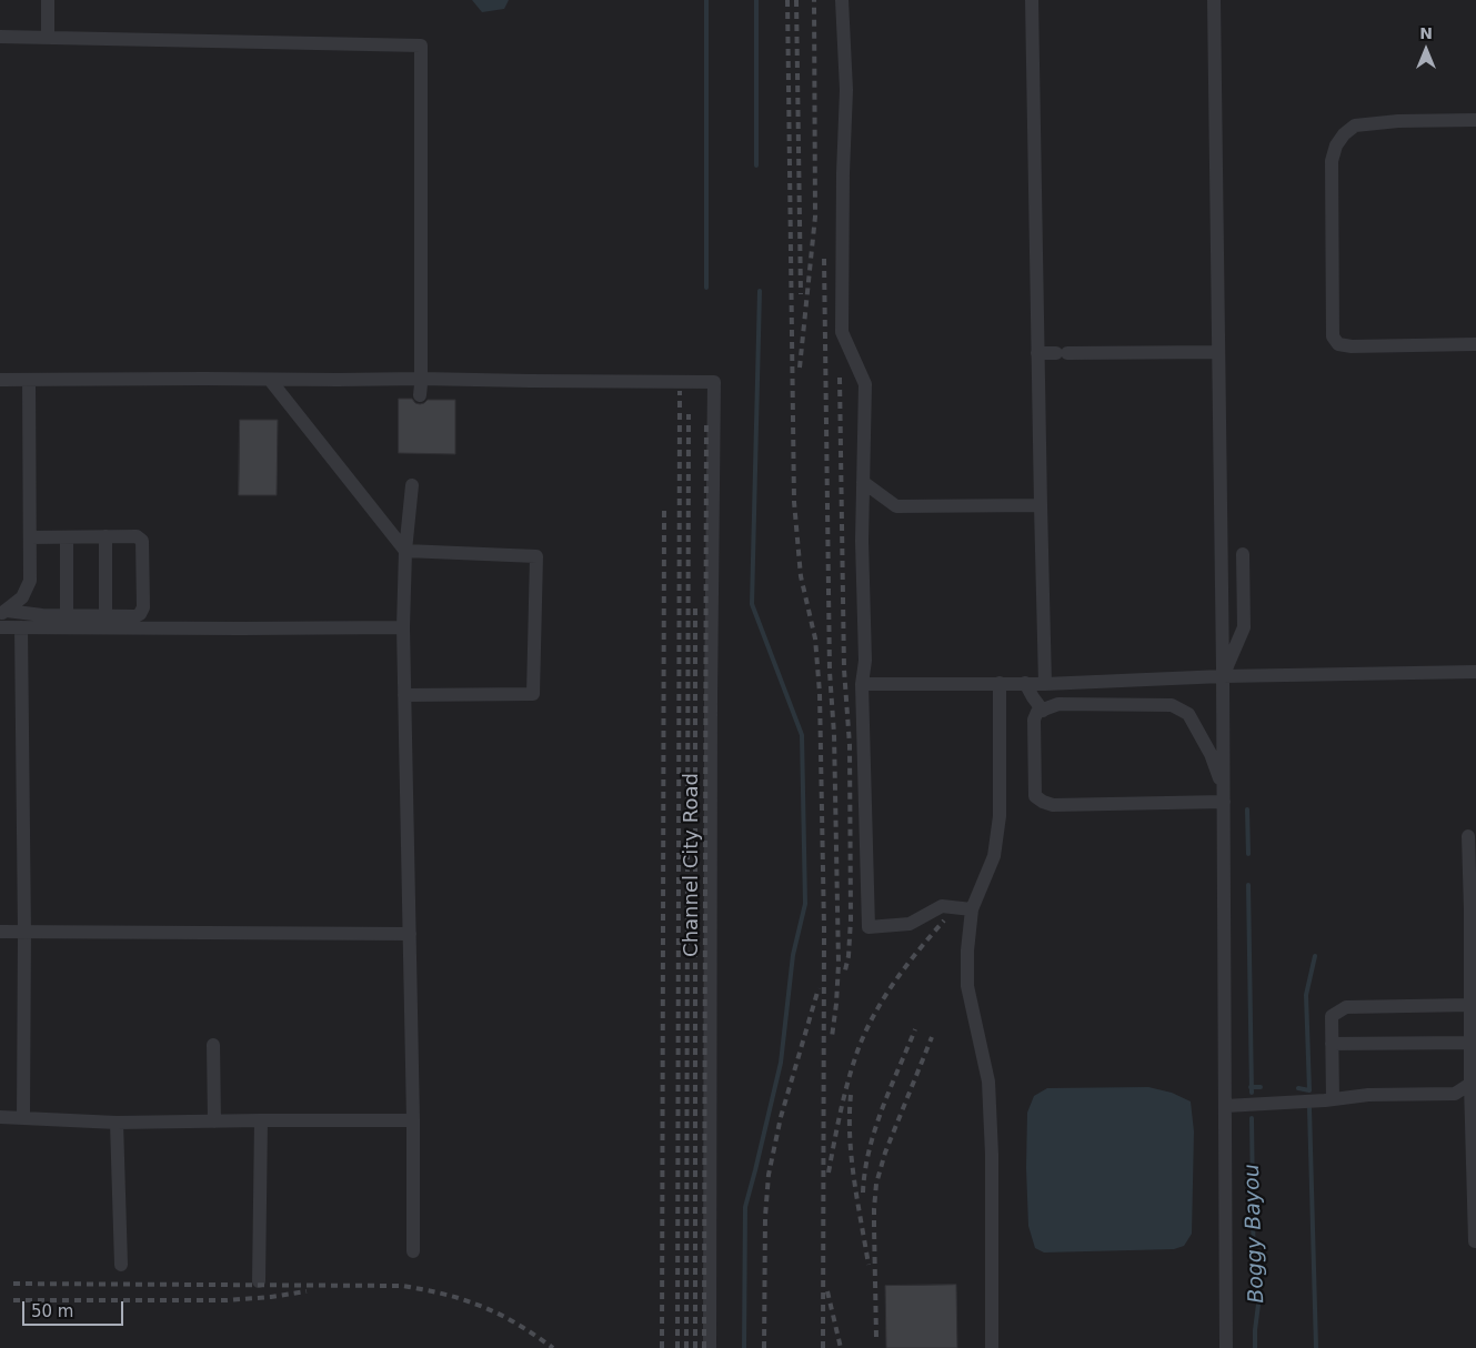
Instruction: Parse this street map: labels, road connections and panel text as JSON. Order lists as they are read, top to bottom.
{
  "streets": {
    "lane": ["Channel City Road"]
  },
  "water": ["Boggy Bayou"],
  "scale_bar": "50 m",
  "north": "top"
}
